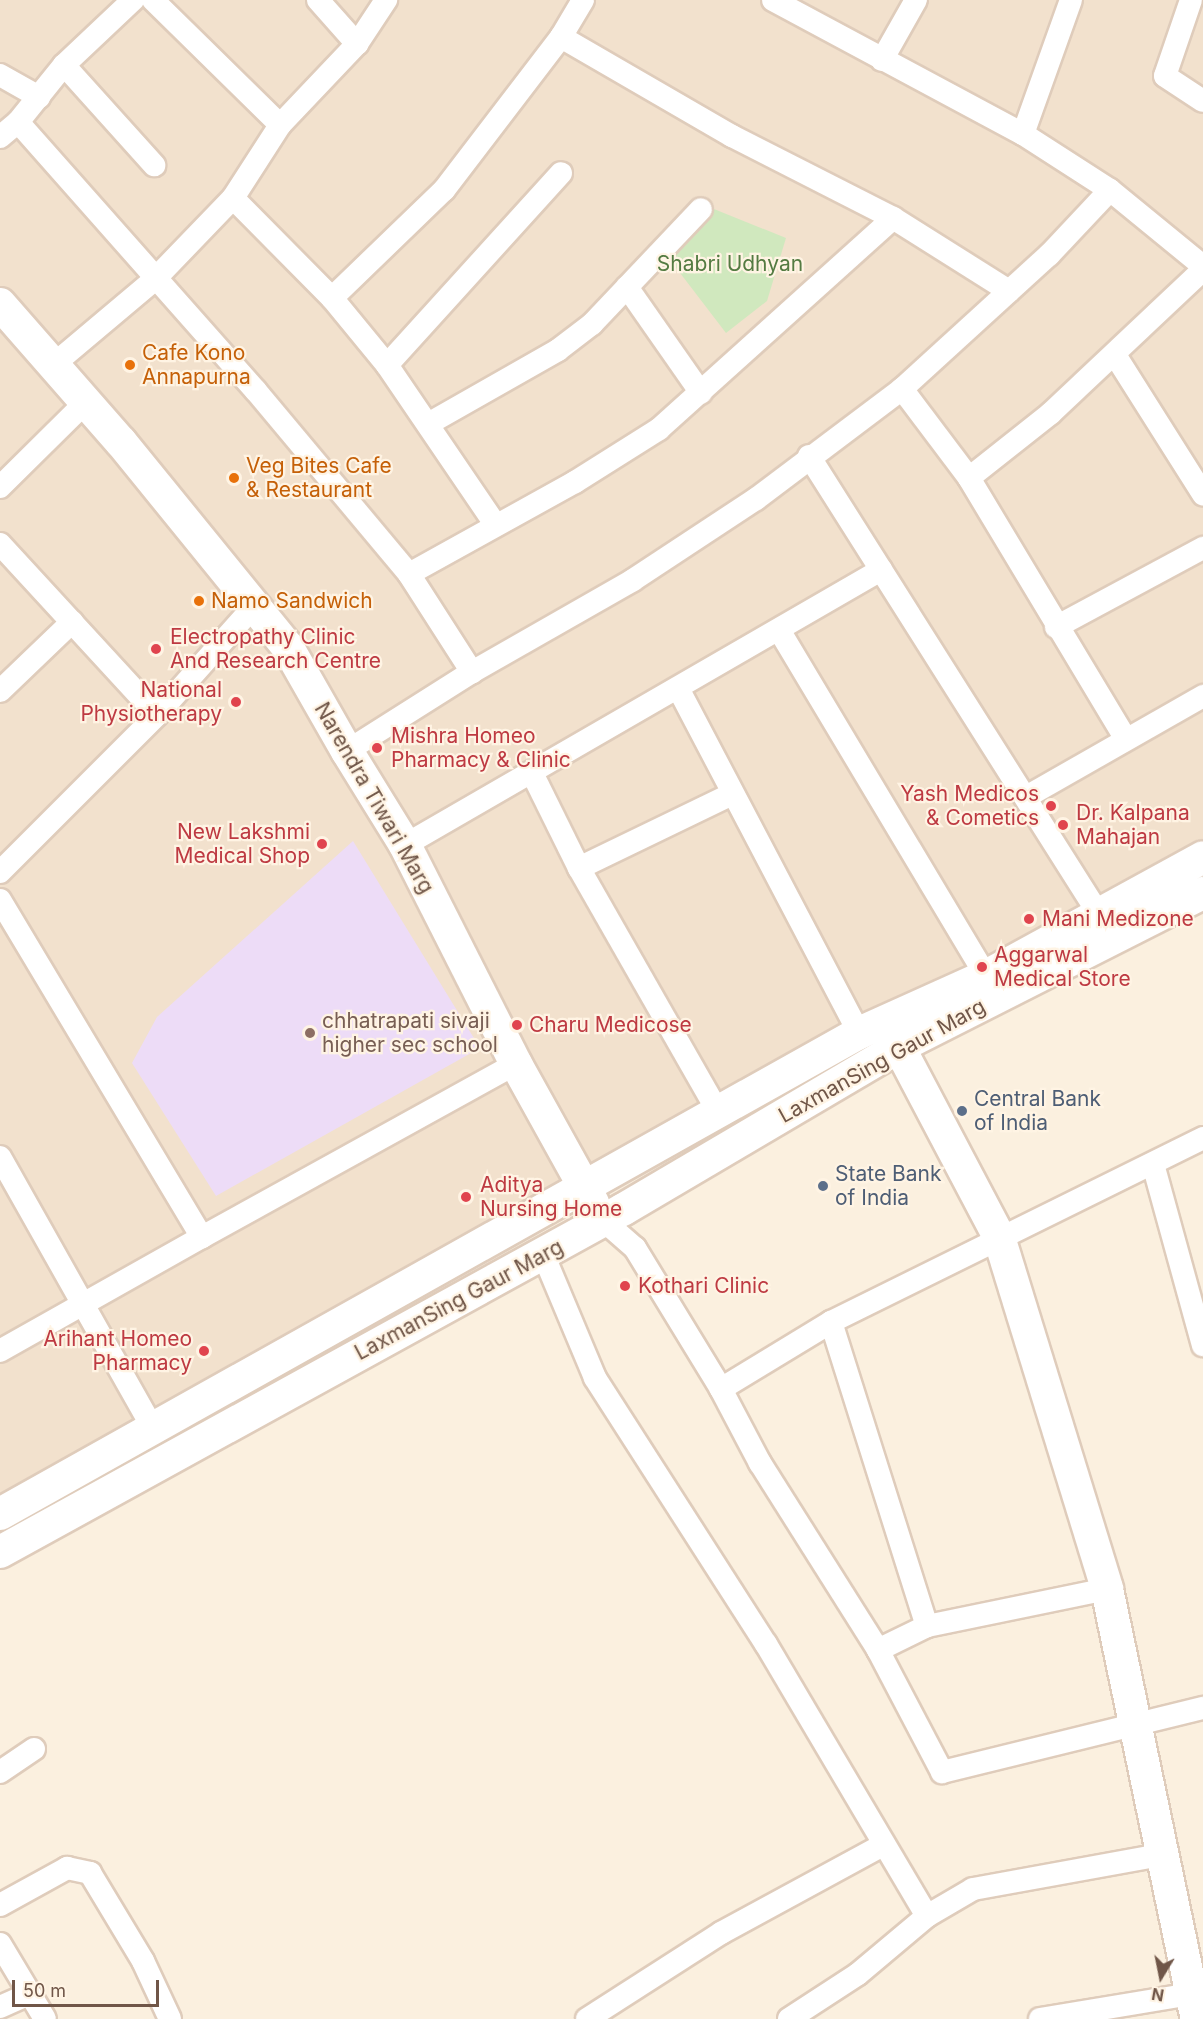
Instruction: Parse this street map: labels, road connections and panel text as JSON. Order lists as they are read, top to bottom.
{
  "streets": {
    "main road": ["Narendra Tiwari Marg", "LaxmanSing Gaur Marg"]
  },
  "crossings": [
    ["Narendra Tiwari Marg", "LaxmanSing Gaur Marg"]
  ],
  "parks": ["Shabri Udhyan"],
  "places": [
    "Cafe Kono Annapurna",
    "Veg Bites Cafe & Restaurant",
    "Namo Sandwich",
    "Electropathy Clinic And Research Centre",
    "National Physiotherapy",
    "Mishra Homeo Pharmacy & Clinic",
    "Yash Medicos & Cometics",
    "Dr. Kalpana Mahajan",
    "New Lakshmi Medical Shop",
    "Mani Medizone",
    "Aggarwal Medical Store",
    "Charu Medicose",
    "chhatrapati sivaji higher sec school",
    "Central Bank of India",
    "State Bank of India",
    "Aditya Nursing Home",
    "Kothari Clinic",
    "Arihant Homeo Pharmacy"
  ],
  "scale_bar": "50 m",
  "north": "bottom"
}
